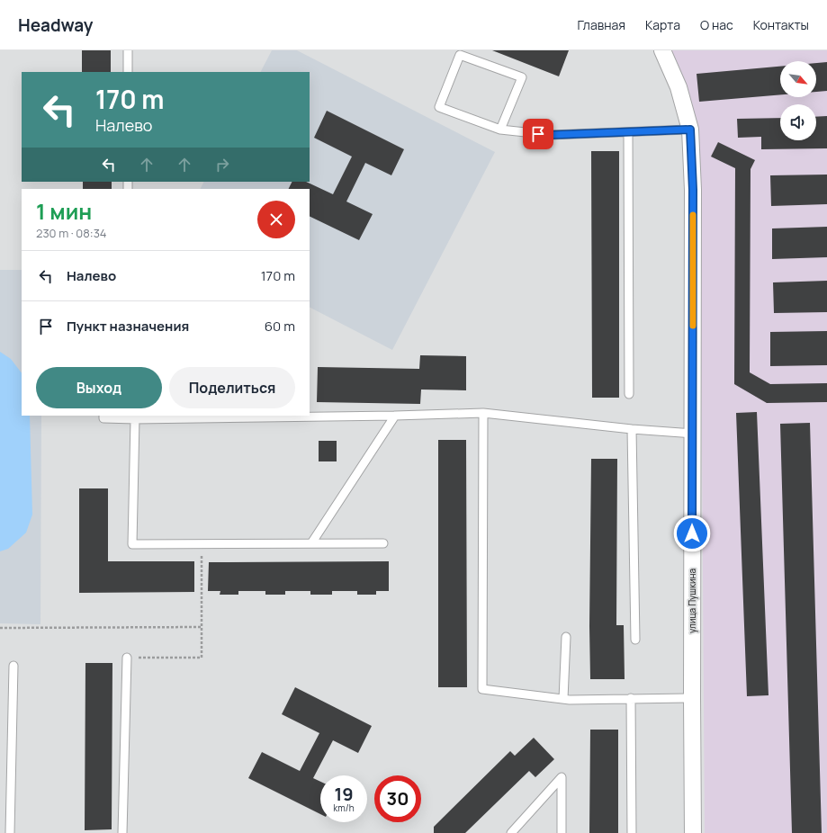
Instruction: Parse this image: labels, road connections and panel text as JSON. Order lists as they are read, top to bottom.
{
  "streets": {
    "street": ["улица Пушкина"]
  },
  "north": "bottom right",
  "page": {
    "header": "Headway",
    "nav": [
      "Главная",
      "Карта",
      "О нас",
      "Контакты"
    ],
    "turn": ["170 m", "Налево"],
    "heading": ["1 мин", "230 m · 08:34"],
    "list": [
      {
        "name": "Налево",
        "value": "170 m"
      },
      {
        "name": "Пункт назначения",
        "value": "60 m"
      }
    ],
    "buttons": ["Выход", "Поделиться"],
    "speed": "19 km/h",
    "limit": "30"
  }
}
